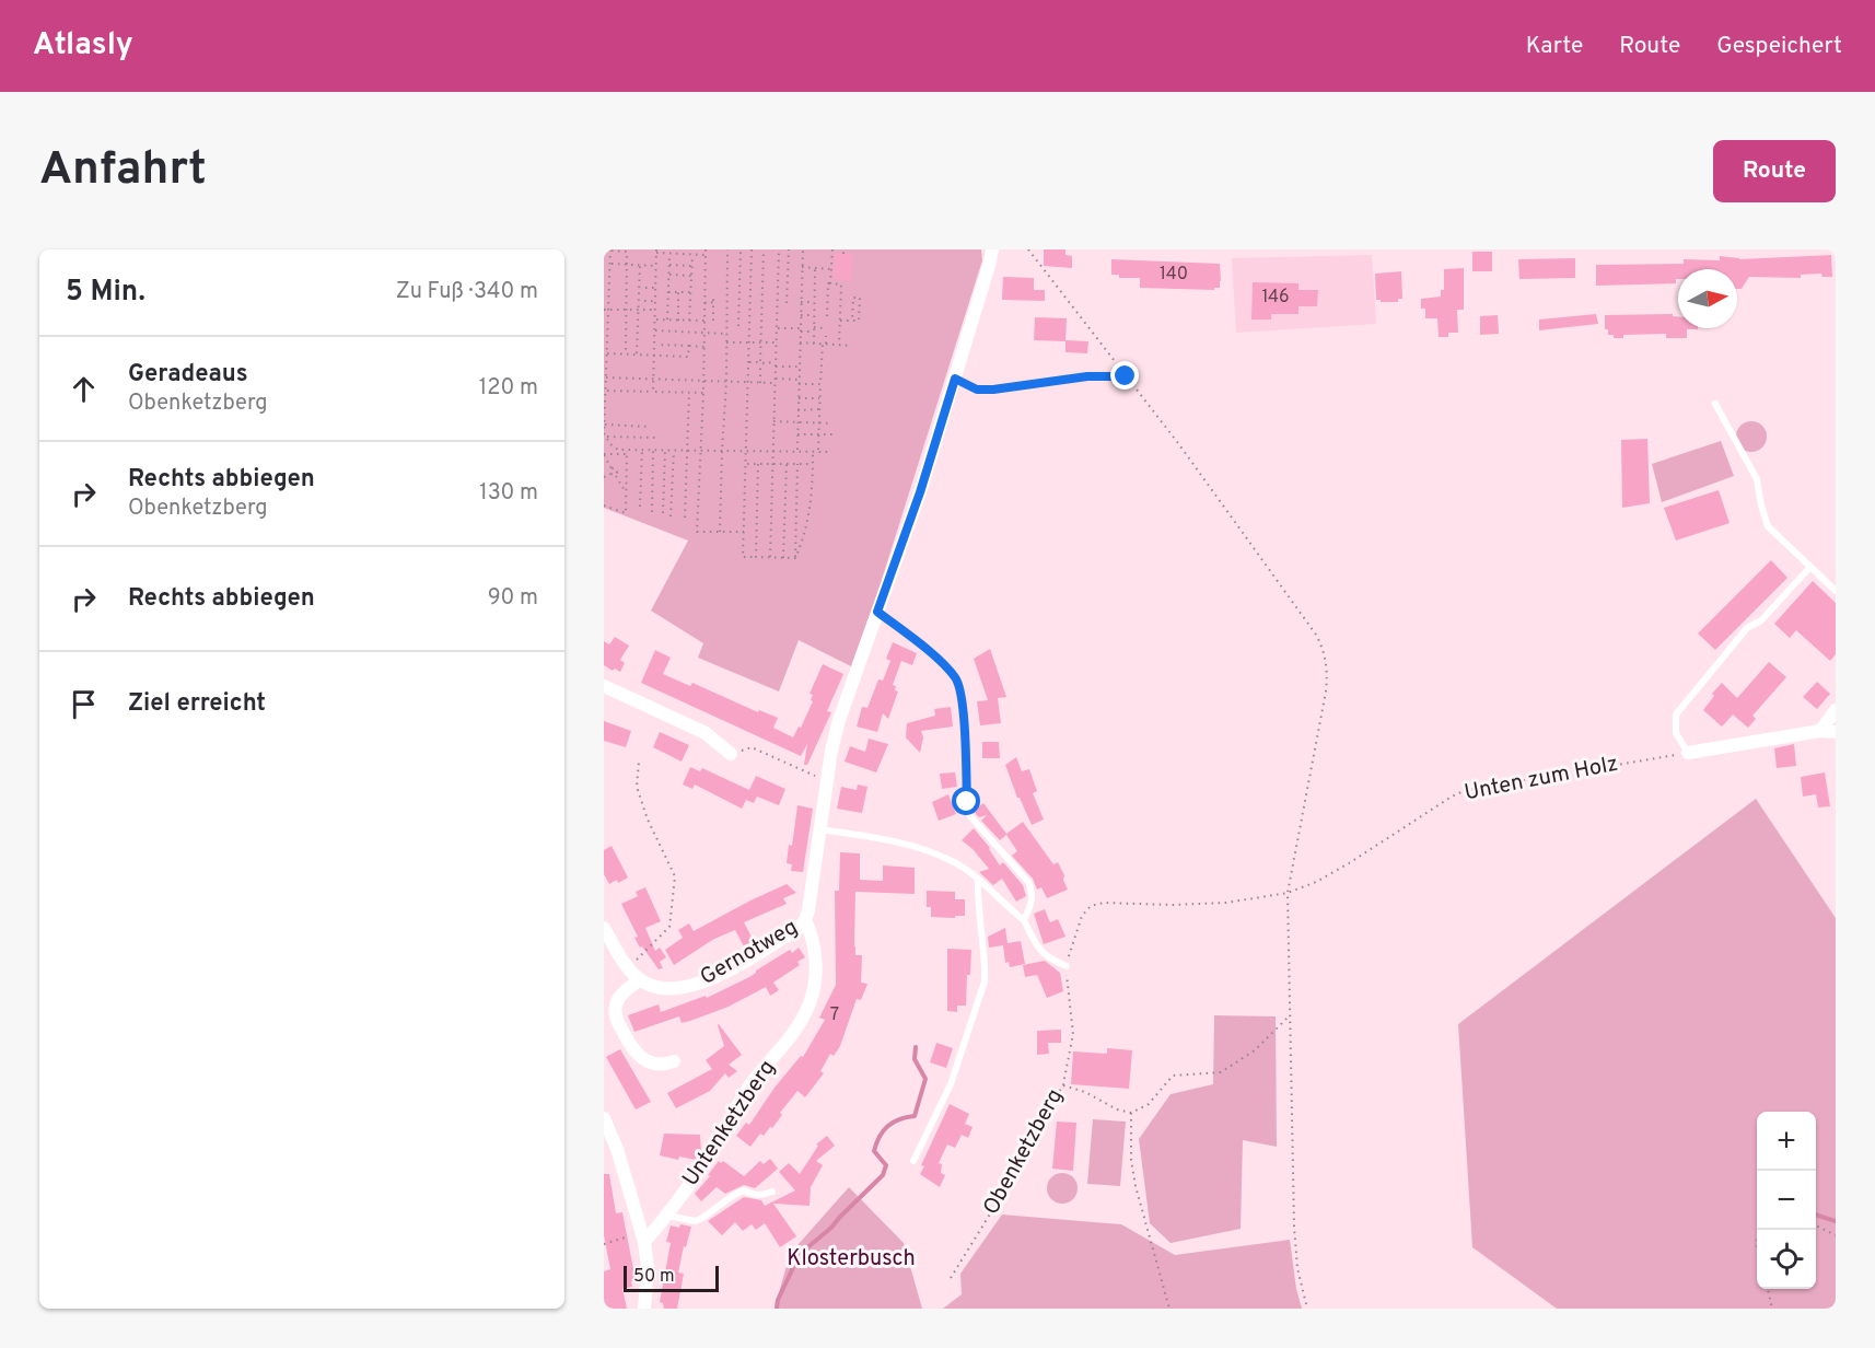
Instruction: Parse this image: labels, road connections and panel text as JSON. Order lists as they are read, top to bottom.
{
  "streets": {
    "street": ["Gernotweg", "Untenketzberg"],
    "path": ["Unten zum Holz", "Obenketzberg"]
  },
  "crossings": [
    ["Unten zum Holz", "Obenketzberg"],
    ["Gernotweg", "Untenketzberg"]
  ],
  "parks": ["Klosterbusch"],
  "house_numbers": ["140", "146", "7"],
  "scale_bar": "50 m",
  "north": "right",
  "page": {
    "header": "Atlasly",
    "nav": ["Karte", "Route", "Gespeichert"],
    "buttons": "Route",
    "title": "Anfahrt",
    "heading": ["5 Min.", "Zu Fuß · 340 m"],
    "list": [
      ["Geradeaus", "Obenketzberg", "120 m"],
      ["Rechts abbiegen", "Obenketzberg", "130 m"],
      ["Rechts abbiegen", "90 m"],
      "Ziel erreicht"
    ],
    "map_buttons": ["+", "−"],
    "scale": "50 m"
  }
}
